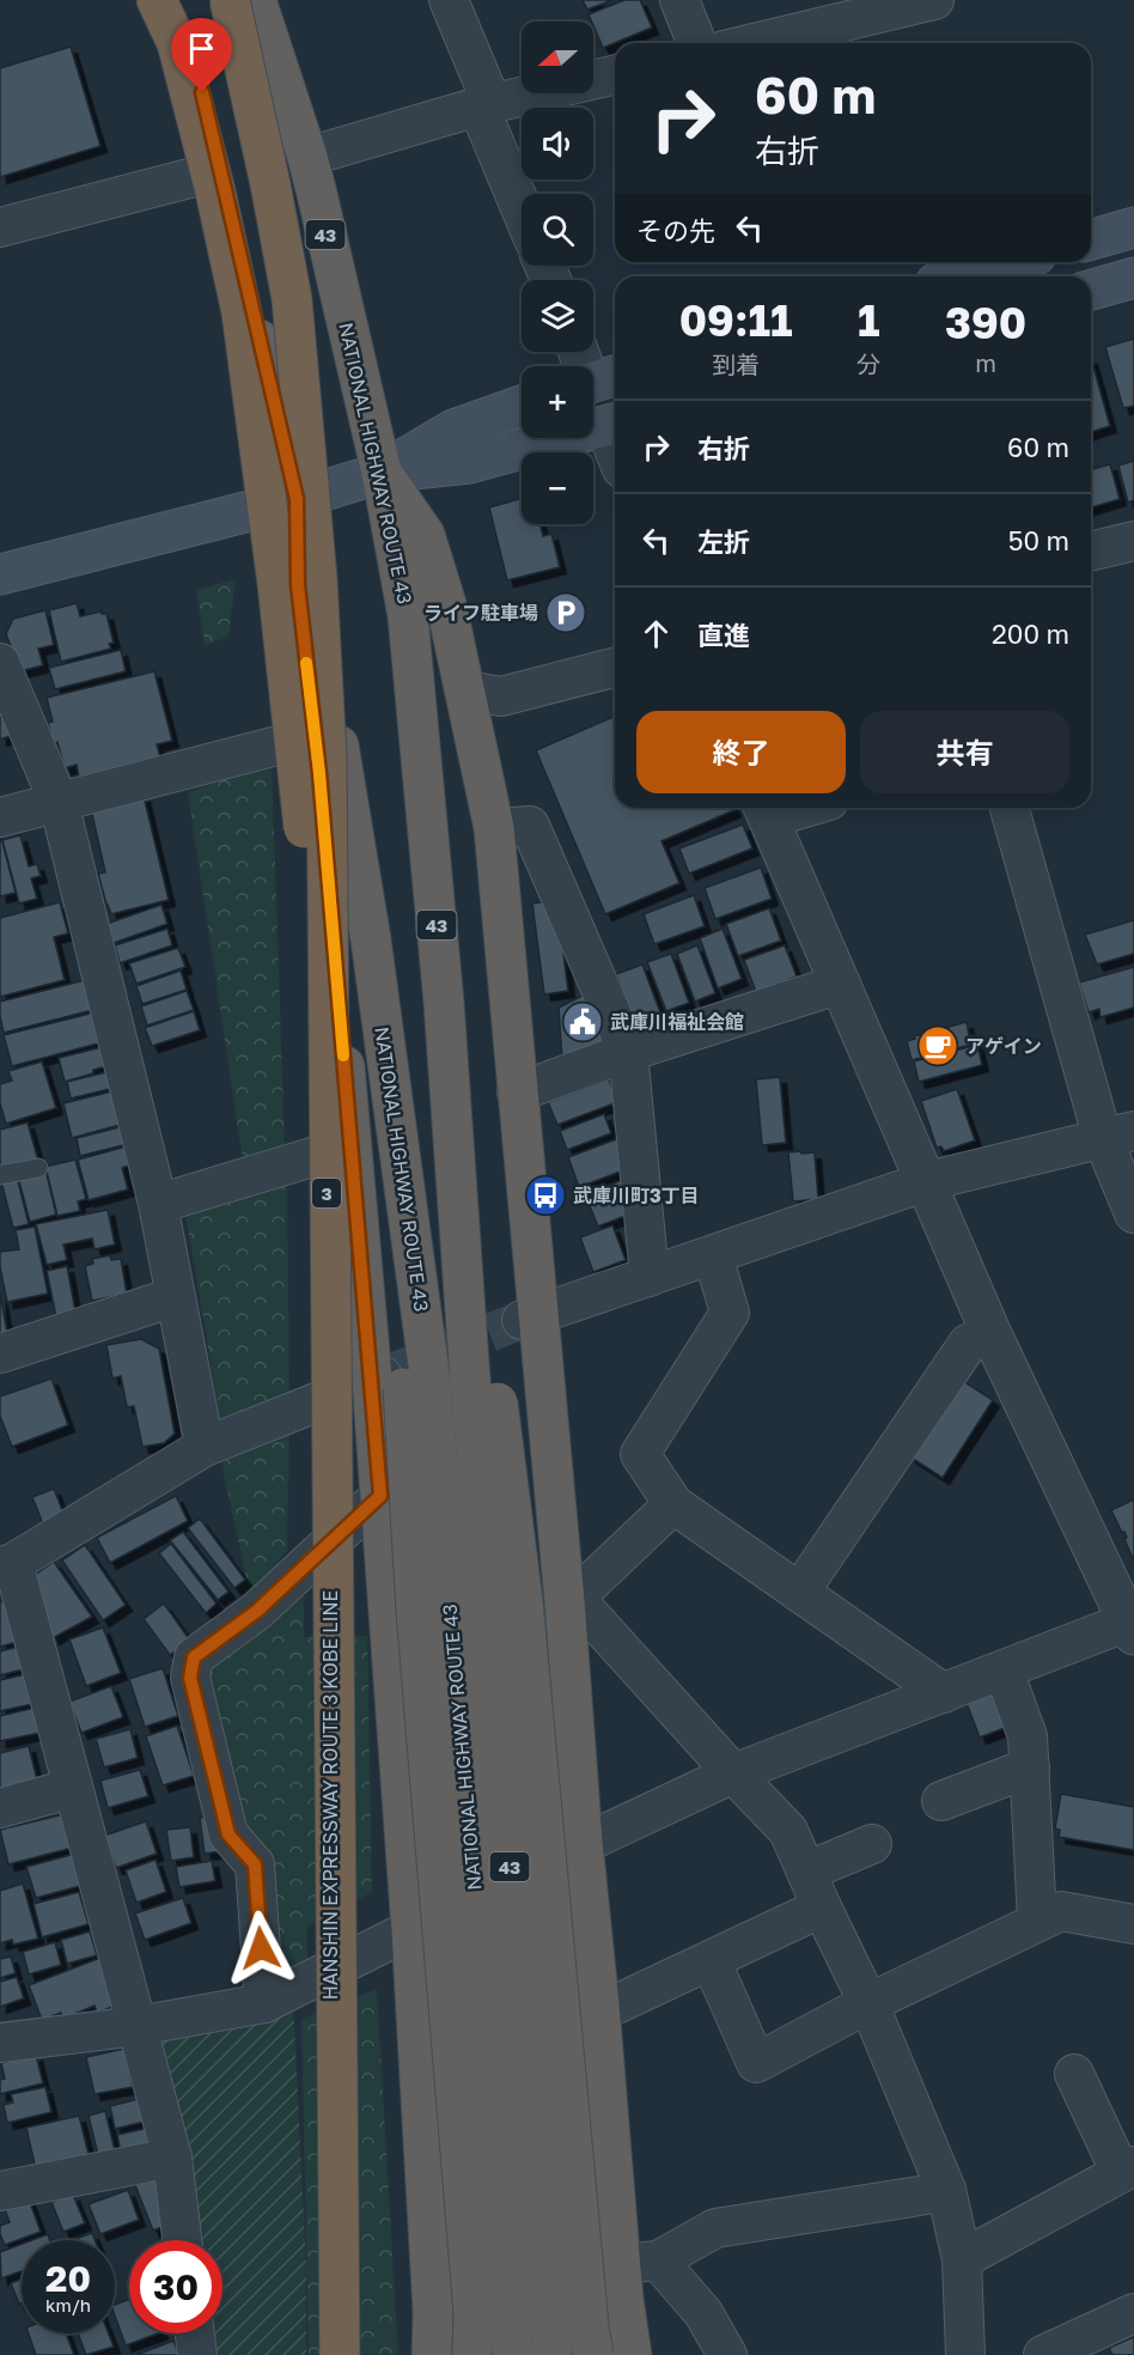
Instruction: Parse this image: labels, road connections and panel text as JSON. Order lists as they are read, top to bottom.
{
  "streets": {
    "highway": [
      "43",
      "NATIONAL HIGHWAY ROUTE 43",
      "3",
      "HANSHIN EXPRESSWAY ROUTE 3 KOBE LINE"
    ]
  },
  "places": {
    "parking": ["ライフ駐車場"],
    "public building": ["武庫川福祉会館"],
    "cafe": ["アゲイン"],
    "bus stop": ["武庫川町3丁目"]
  },
  "north": "left",
  "page": {
    "map_buttons": ["+", "−"],
    "turn": ["60 m", "右折"],
    "then": "その先",
    "eta": [
      "09:11",
      "到着",
      "1",
      "分",
      "390",
      "m"
    ],
    "list": [
      {
        "name": "右折",
        "value": "60 m"
      },
      {
        "name": "左折",
        "value": "50 m"
      },
      {
        "name": "直進",
        "value": "200 m"
      }
    ],
    "buttons": ["終了", "共有"],
    "speed": "20 km/h",
    "limit": "30"
  }
}
